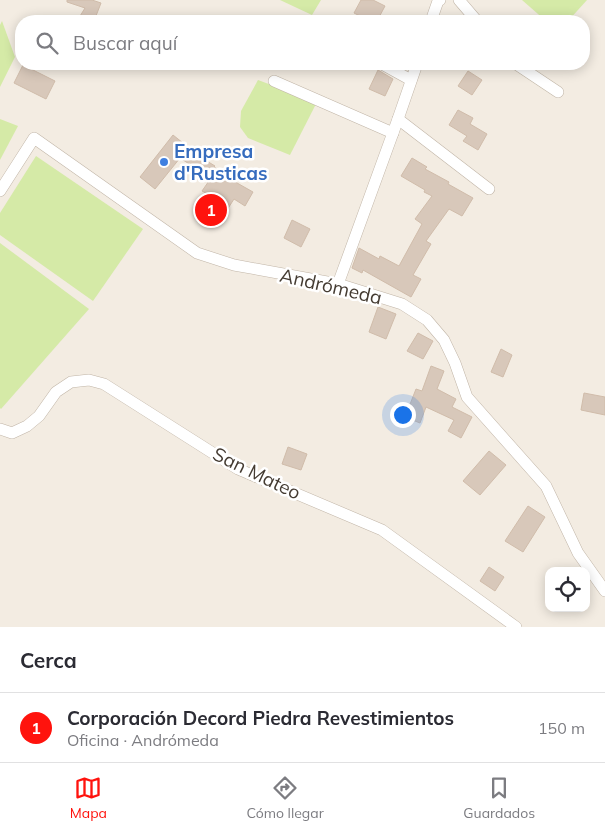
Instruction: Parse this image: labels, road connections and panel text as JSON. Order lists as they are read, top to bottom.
{
  "streets": {
    "street": ["Andrómeda", "San Mateo"]
  },
  "places": ["Empresa d'Rusticas"],
  "page": {
    "search": "Buscar aquí",
    "pins": "1",
    "heading": "Cerca",
    "list": [
      {
        "mark": "1",
        "name": "Corporación Decord Piedra Revestimientos",
        "note": "Oficina · Andrómeda",
        "value": "150 m"
      }
    ],
    "nav": ["Mapa", "Cómo llegar", "Guardados"]
  }
}
